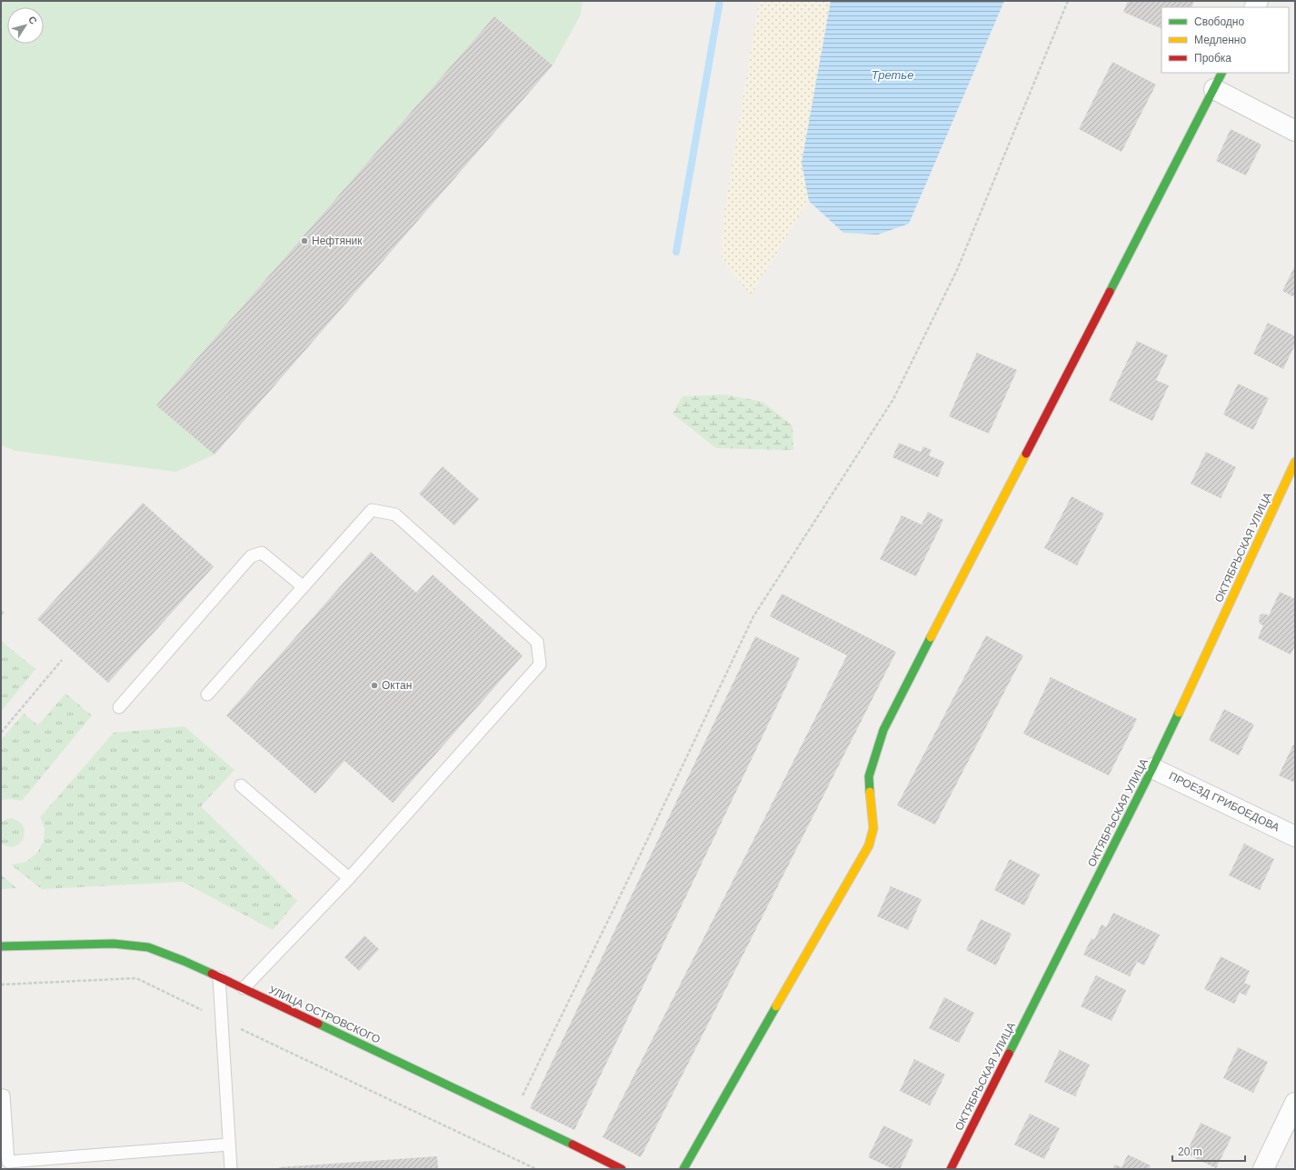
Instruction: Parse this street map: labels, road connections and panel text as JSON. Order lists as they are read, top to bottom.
{
  "streets": {
    "street": ["ОКТЯБРЬСКАЯ УЛИЦА", "ПРОЕЗД ГРИБОЕДОВА", "УЛИЦА ОСТРОВСКОГО"]
  },
  "crossings": [
    ["ОКТЯБРЬСКАЯ УЛИЦА", "ПРОЕЗД ГРИБОЕДОВА"]
  ],
  "water": ["Третье"],
  "places": ["Нефтяник", "Октан"],
  "legend": ["Свободно", "Медленно", "Пробка"],
  "scale_bar": "20 m",
  "north": "top right"
}
